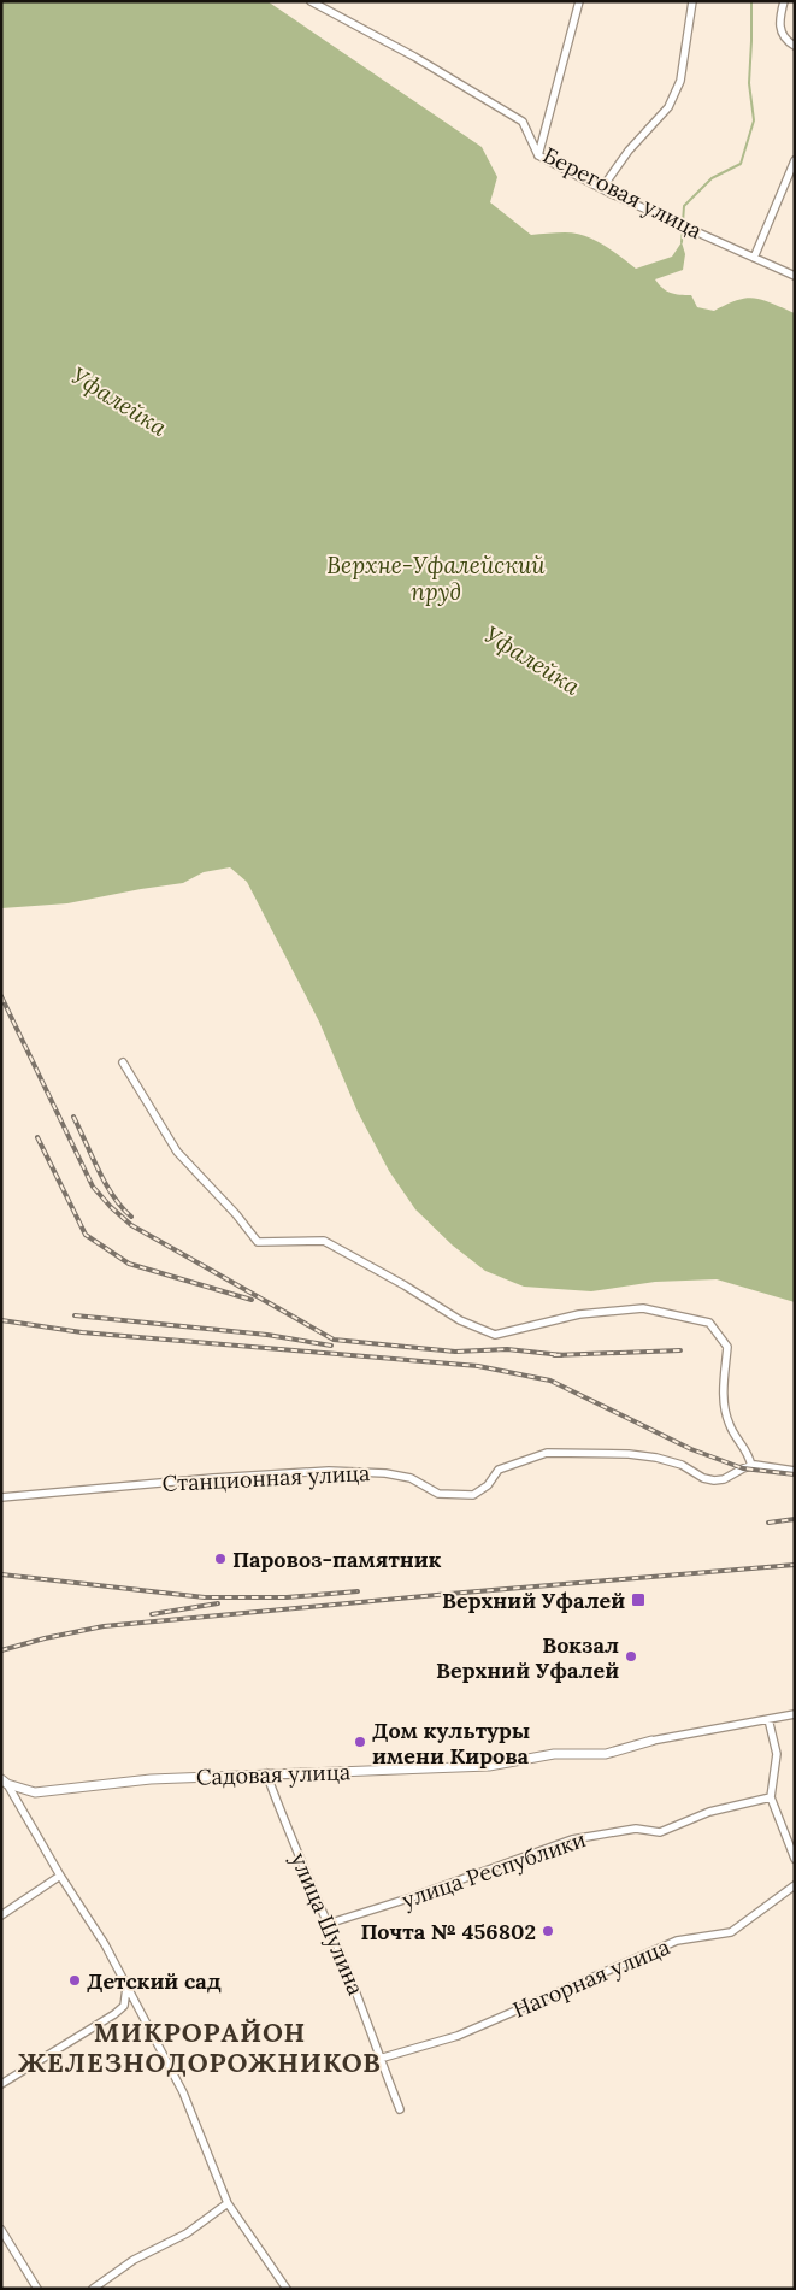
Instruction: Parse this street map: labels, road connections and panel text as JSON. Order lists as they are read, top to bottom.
{
  "streets": {
    "street": [
      "Береговая улица",
      "Станционная улица",
      "Садовая улица",
      "улица Республики",
      "улица Шулина",
      "Нагорная улица"
    ]
  },
  "crossings": [
    ["Садовая улица", "улица Шулина"],
    ["улица Республики", "улица Шулина"],
    ["улица Шулина", "Нагорная улица"]
  ],
  "districts": ["МИКРОРАЙОН ЖЕЛЕЗНОДОРОЖНИКОВ"],
  "water": ["Уфалейка", "Верхне-Уфалейский пруд"],
  "places": {
    "other": [
      "Паровоз-памятник",
      "Вокзал Верхний Уфалей",
      "Дом культуры имени Кирова",
      "Почта № 456802",
      "Детский сад"
    ],
    "transit": ["Верхний Уфалей"]
  }
}
